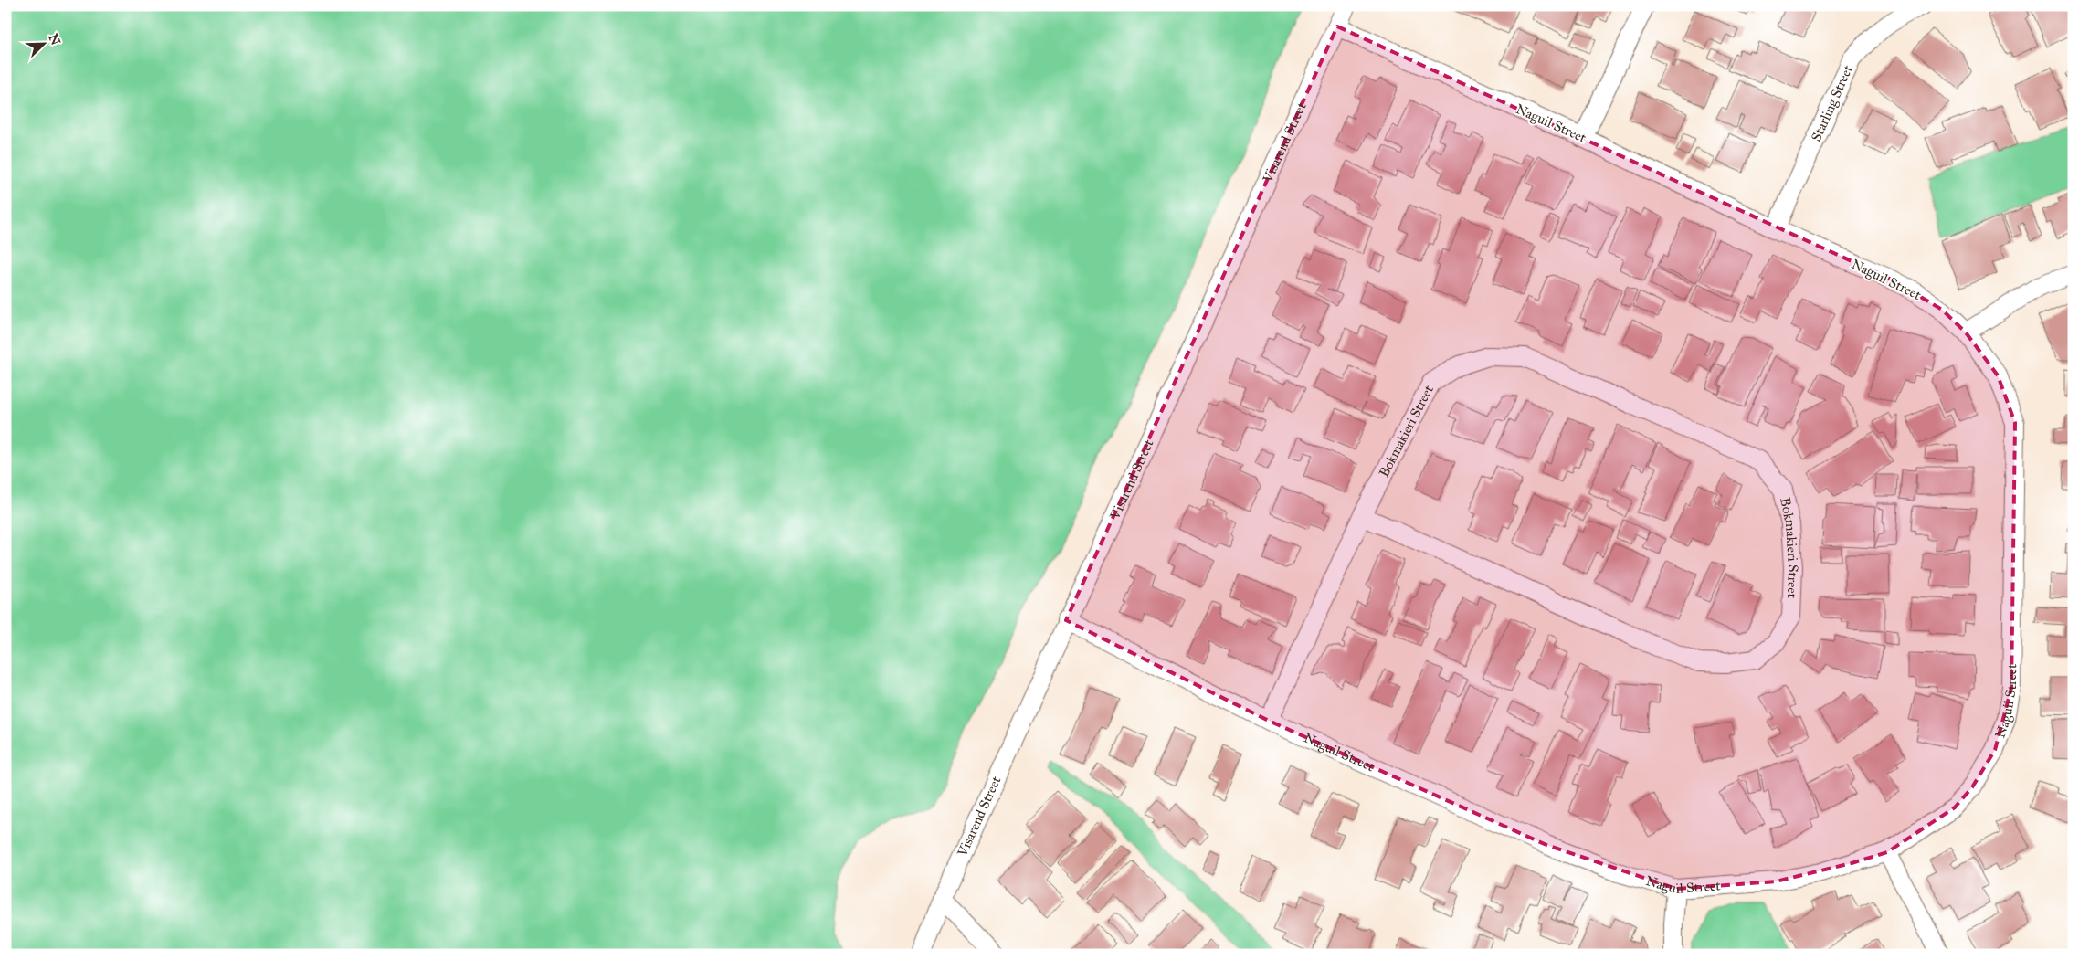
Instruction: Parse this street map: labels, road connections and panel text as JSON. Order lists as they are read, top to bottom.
{
  "streets": {
    "street": [
      "Starling Street",
      "Naguil Street",
      "Visarend Street",
      "Bokmakieri Street"
    ]
  },
  "crossings": [
    ["Starling Street", "Naguil Street"],
    ["Naguil Street", "Visarend Street"],
    ["Naguil Street", "Bokmakieri Street"]
  ],
  "north": "top right"
}
